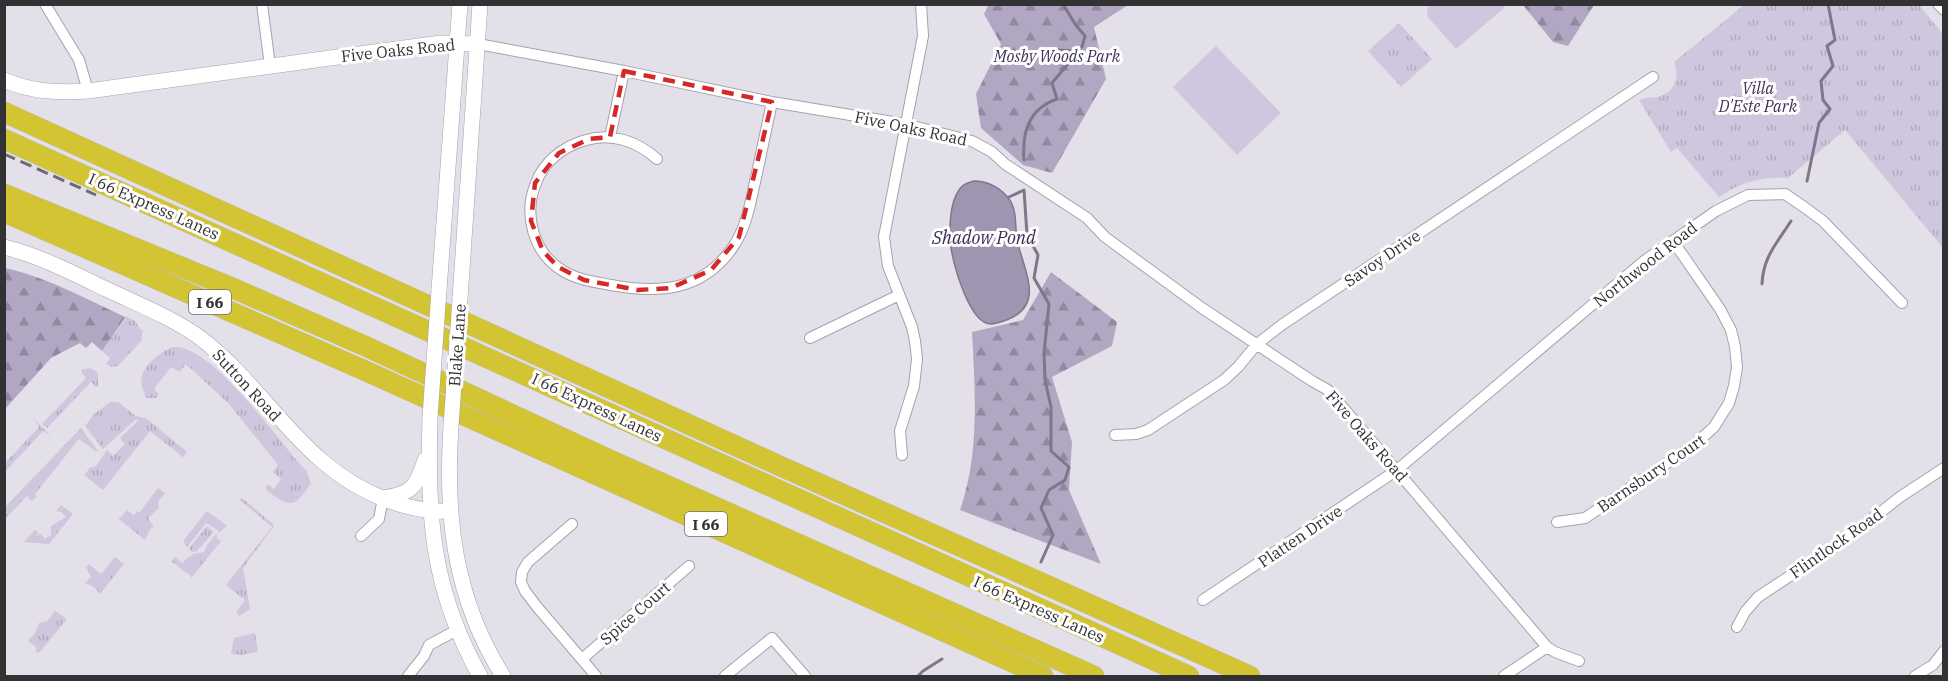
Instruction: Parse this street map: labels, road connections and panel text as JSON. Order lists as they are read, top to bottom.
{
  "streets": {
    "highway": ["I 66 Express Lanes", "I 66"],
    "main road": ["Five Oaks Road", "Blake Lane", "Sutton Road"],
    "street": [
      "Savoy Drive",
      "Northwood Road",
      "Barnsbury Court",
      "Platten Drive",
      "Flintlock Road",
      "Spice Court"
    ]
  },
  "crossings": [
    ["Five Oaks Road", "Savoy Drive"],
    ["Five Oaks Road", "Northwood Road"],
    ["Five Oaks Road", "Blake Lane"],
    ["Five Oaks Road", "Platten Drive"],
    ["Northwood Road", "Barnsbury Court"],
    ["Northwood Road", "Platten Drive"],
    ["Blake Lane", "Sutton Road"]
  ],
  "water": ["Shadow Pond"],
  "parks": ["Mosby Woods Park", "Villa D'Este Park"]
}
